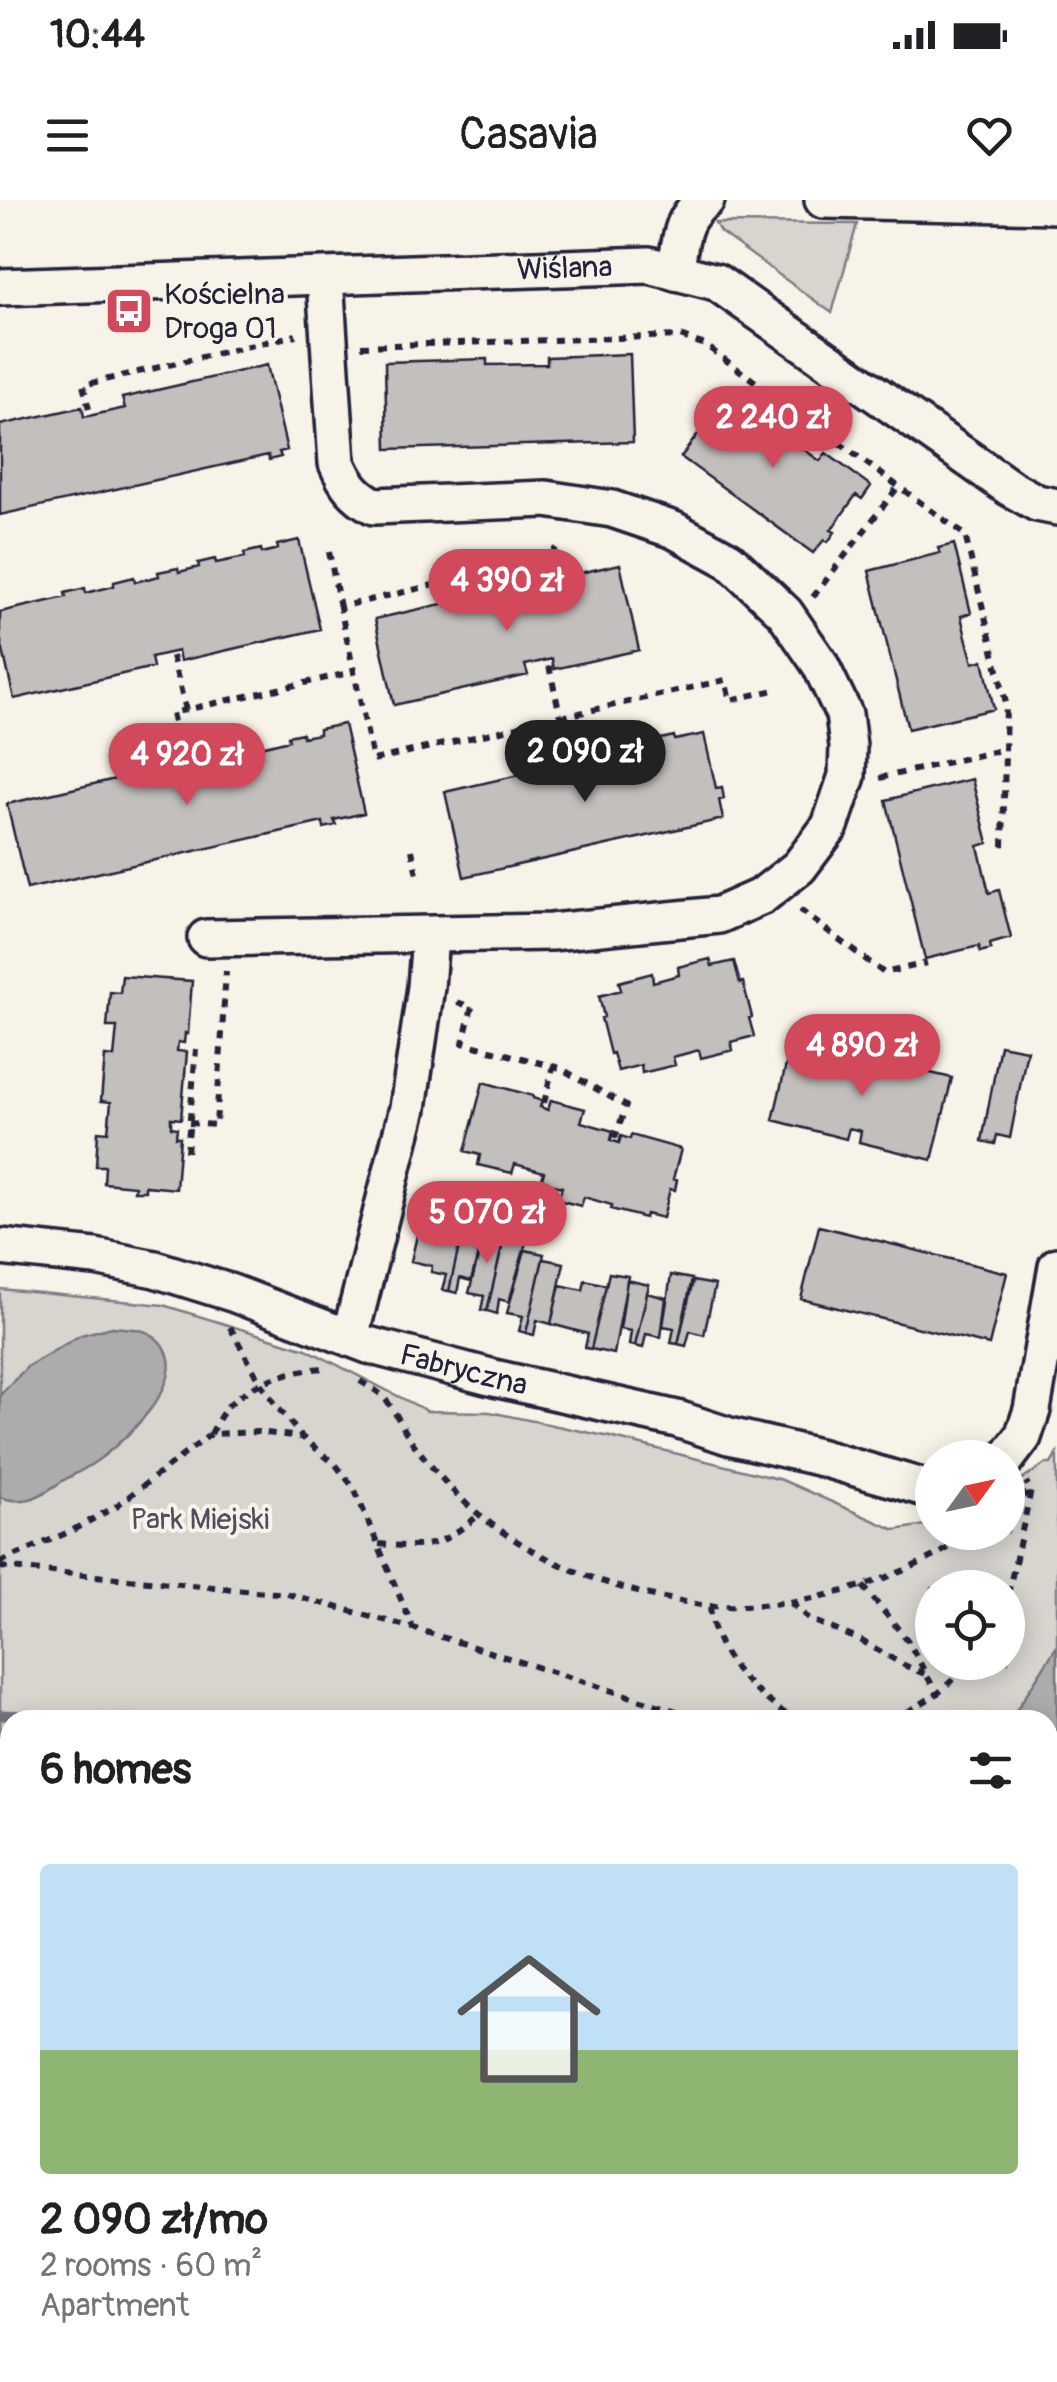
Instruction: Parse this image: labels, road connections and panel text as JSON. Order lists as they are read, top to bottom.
{
  "streets": {
    "street": ["Wiślana", "Fabryczna"]
  },
  "parks": ["Park Miejski"],
  "places": {
    "bus stop": ["Kościelna Droga 01"]
  },
  "north": "top right",
  "page": {
    "status": "10:44",
    "header": "Casavia",
    "price": [
      "2 240 zł",
      "4 390 zł",
      "2 090 zł",
      "4 920 zł",
      "4 890 zł",
      "5 070 zł"
    ],
    "heading": "6 homes",
    "list": [
      {
        "name": "2 090 zł/mo",
        "note": "2 rooms · 60 m² · Apartment"
      }
    ]
  }
}
